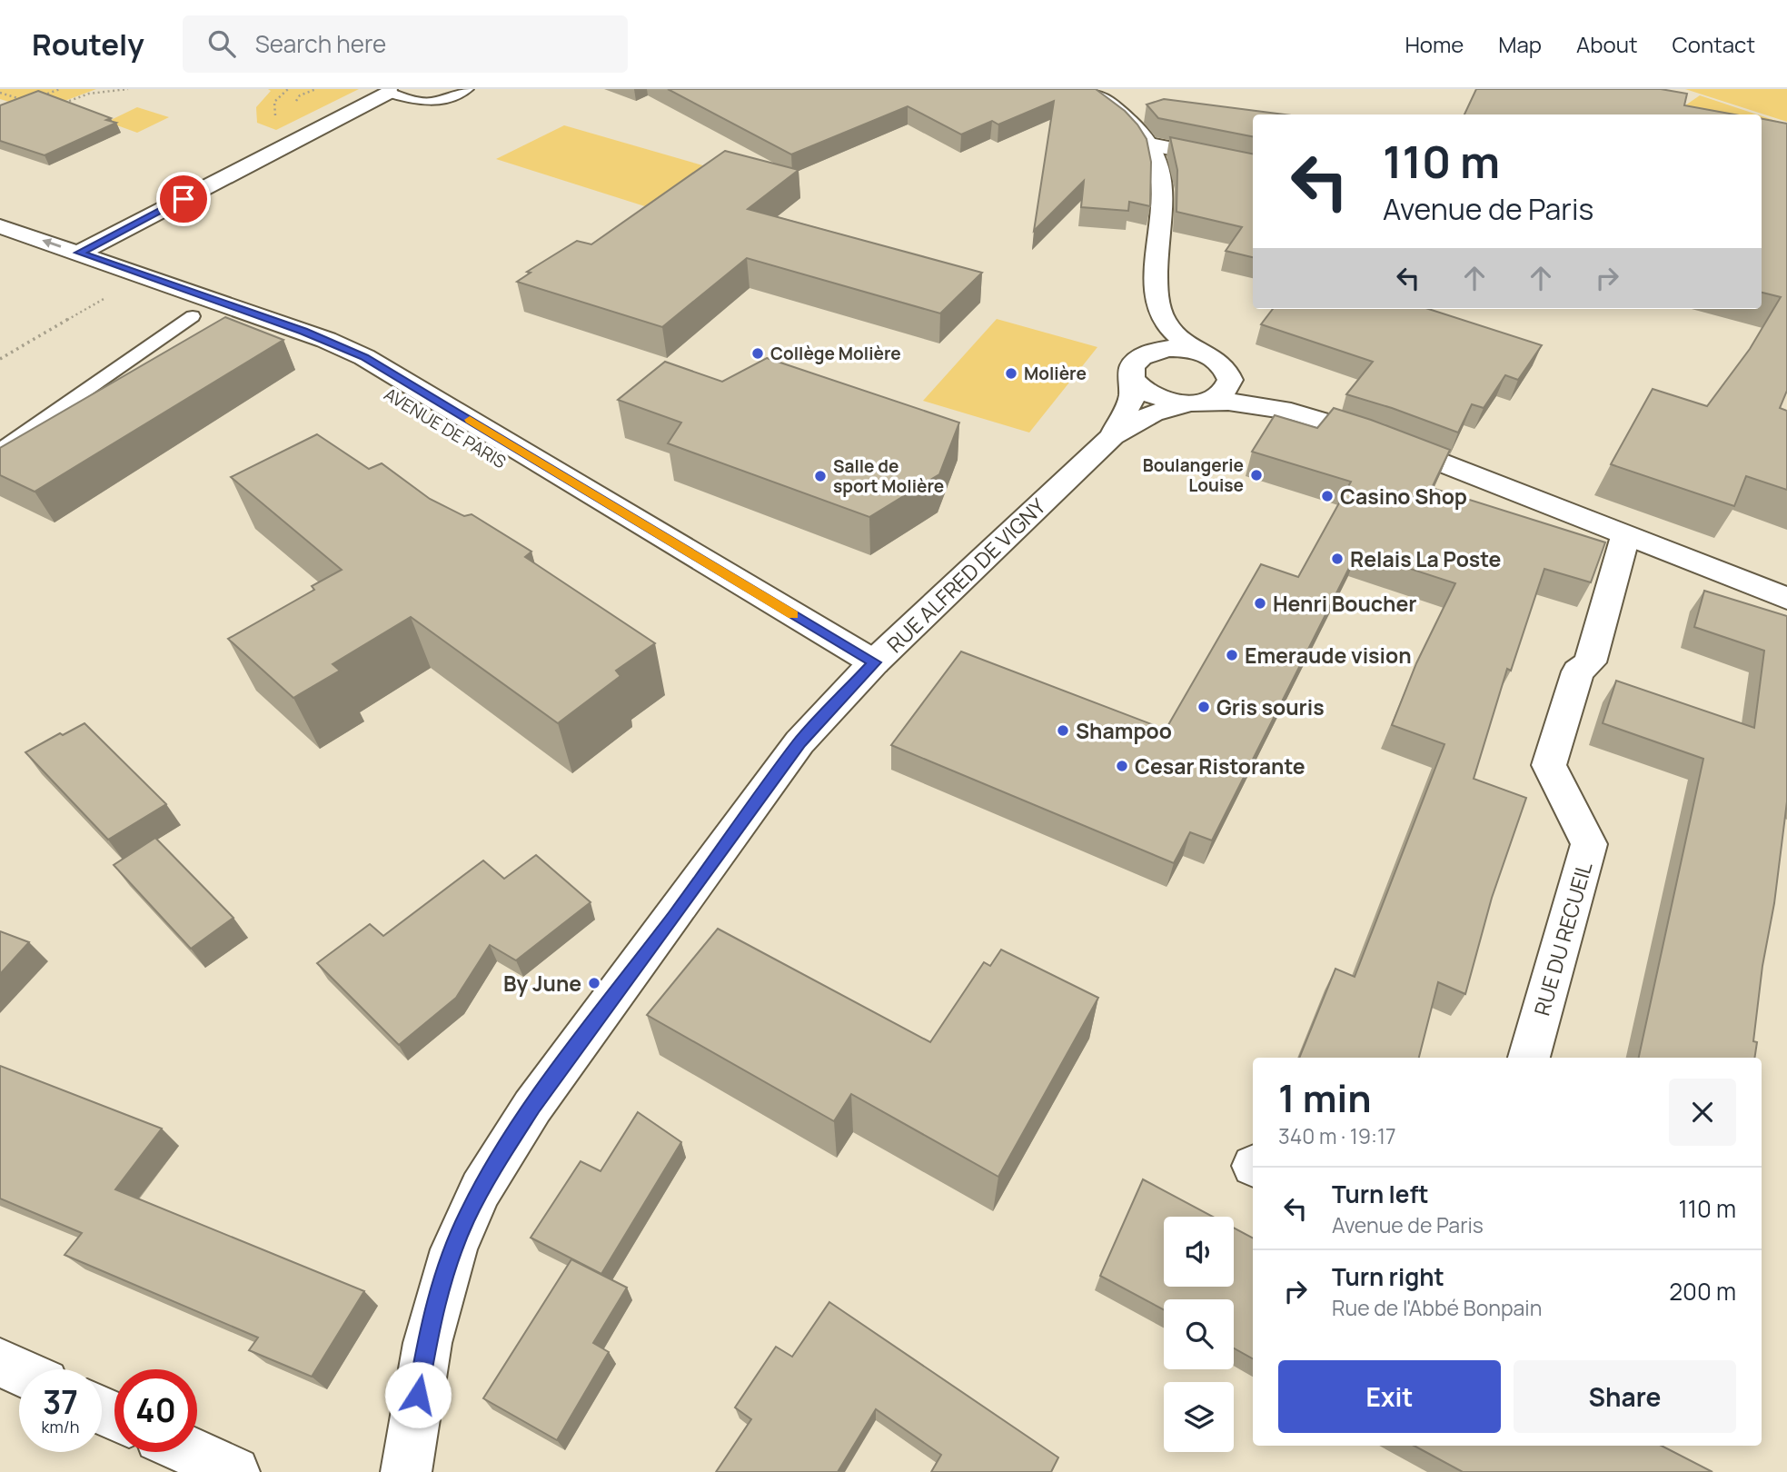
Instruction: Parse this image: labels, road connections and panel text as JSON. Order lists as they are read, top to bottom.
{
  "streets": {
    "street": ["AVENUE DE PARIS", "RUE ALFRED DE VIGNY", "RUE DU RECUEIL"]
  },
  "crossings": [
    ["AVENUE DE PARIS", "RUE ALFRED DE VIGNY"]
  ],
  "places": [
    "Collège Molière",
    "Molière",
    "Boulangerie Louise",
    "Salle de sport Molière",
    "Casino Shop",
    "Relais La Poste",
    "Henri Boucher",
    "Emeraude vision",
    "Gris souris",
    "Shampoo",
    "Cesar Ristorante",
    "By June"
  ],
  "page": {
    "header": "Routely",
    "search": "Search here",
    "nav": [
      "Home",
      "Map",
      "About",
      "Contact"
    ],
    "turn": ["110 m", "Avenue de Paris"],
    "heading": ["1 min", "340 m · 19:17"],
    "list": [
      {
        "name": "Turn left",
        "note": "Avenue de Paris",
        "value": "110 m"
      },
      {
        "name": "Turn right",
        "note": "Rue de l'Abbé Bonpain",
        "value": "200 m"
      }
    ],
    "buttons": ["Exit", "Share"],
    "speed": "37 km/h",
    "limit": "40"
  }
}
